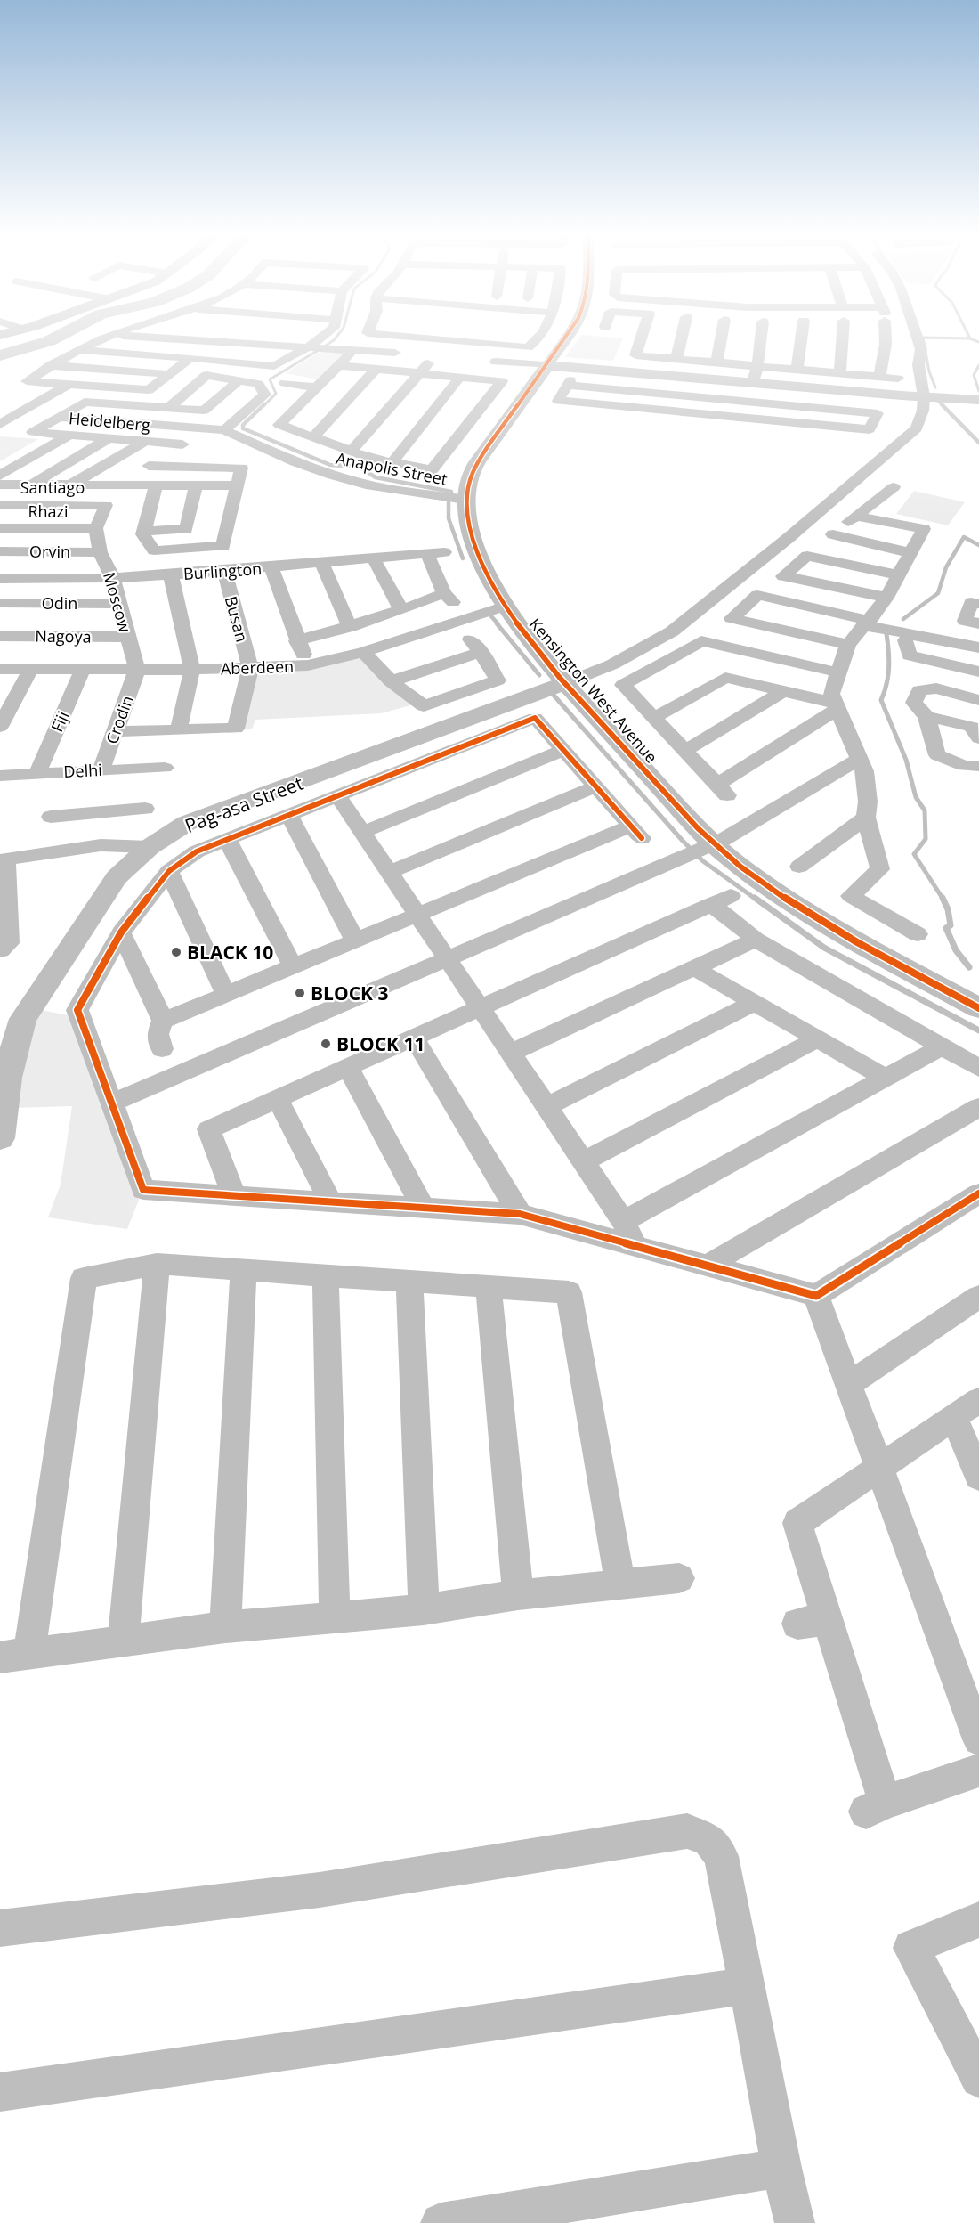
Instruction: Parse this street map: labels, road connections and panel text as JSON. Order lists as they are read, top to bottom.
{
  "streets": {
    "street": [
      "Heidelberg",
      "Anapolis Street",
      "Santiago",
      "Rhazi",
      "Orvin",
      "Burlington",
      "Moscow",
      "Odin",
      "Busan",
      "Nagoya",
      "Aberdeen",
      "Kensington West Avenue",
      "Crodin",
      "Fiji",
      "Delhi",
      "Pag-asa Street"
    ]
  },
  "crossings": [
    ["Heidelberg", "Anapolis Street"],
    ["Anapolis Street", "Kensington West Avenue"],
    ["Santiago", "Rhazi"],
    ["Santiago", "Moscow"],
    ["Rhazi", "Moscow"],
    ["Orvin", "Moscow"],
    ["Burlington", "Moscow"],
    ["Burlington", "Busan"],
    ["Moscow", "Odin"],
    ["Moscow", "Nagoya"],
    ["Moscow", "Aberdeen"],
    ["Moscow", "Crodin"],
    ["Busan", "Aberdeen"],
    ["Aberdeen", "Kensington West Avenue"],
    ["Aberdeen", "Crodin"],
    ["Aberdeen", "Fiji"],
    ["Kensington West Avenue", "Pag-asa Street"],
    ["Crodin", "Delhi"],
    ["Fiji", "Delhi"]
  ],
  "places": ["BLACK 10", "BLOCK 3", "BLOCK 11"]
}
